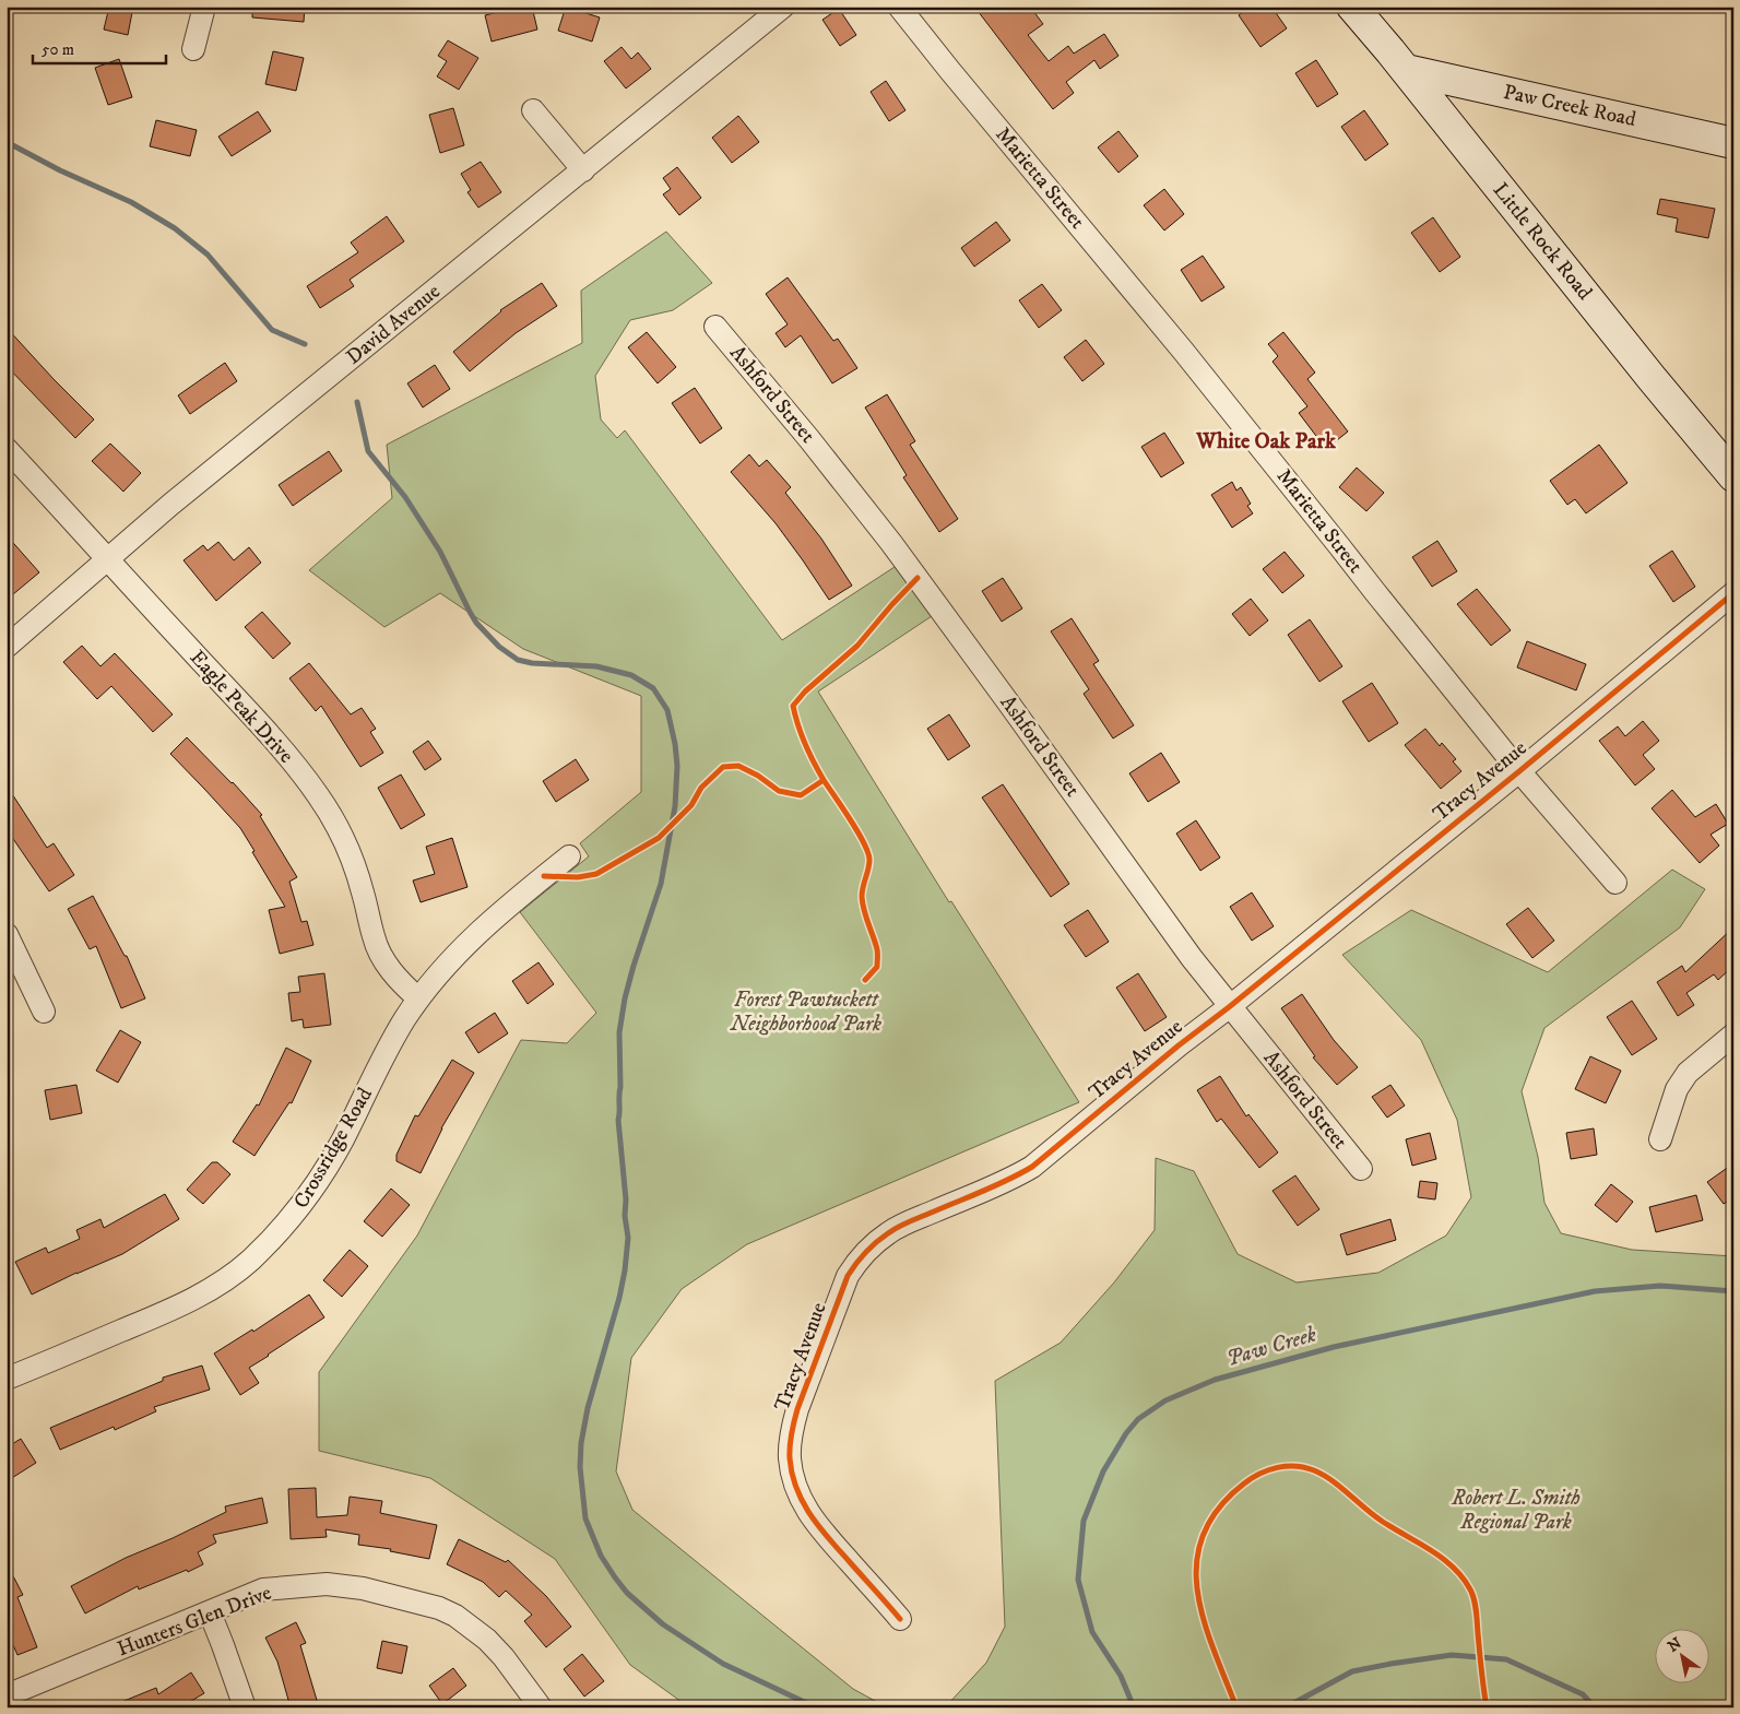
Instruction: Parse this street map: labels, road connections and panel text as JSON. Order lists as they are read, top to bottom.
{
  "streets": {
    "main road": ["Paw Creek Road", "Little Rock Road"],
    "street": [
      "Marietta Street",
      "David Avenue",
      "Ashford Street",
      "Eagle Peak Drive",
      "Tracy Avenue",
      "Crossridge Road",
      "Hunters Glen Drive"
    ]
  },
  "crossings": [
    ["Paw Creek Road", "Little Rock Road"],
    ["Marietta Street", "Tracy Avenue"],
    ["David Avenue", "Eagle Peak Drive"],
    ["Ashford Street", "Tracy Avenue"],
    ["Eagle Peak Drive", "Crossridge Road"]
  ],
  "districts": ["White Oak Park"],
  "water": ["Paw Creek"],
  "parks": ["Forest Pawtuckett Neighborhood Park", "Robert L. Smith Regional Park"],
  "scale_bar": "50 m",
  "north": "top left"
}
